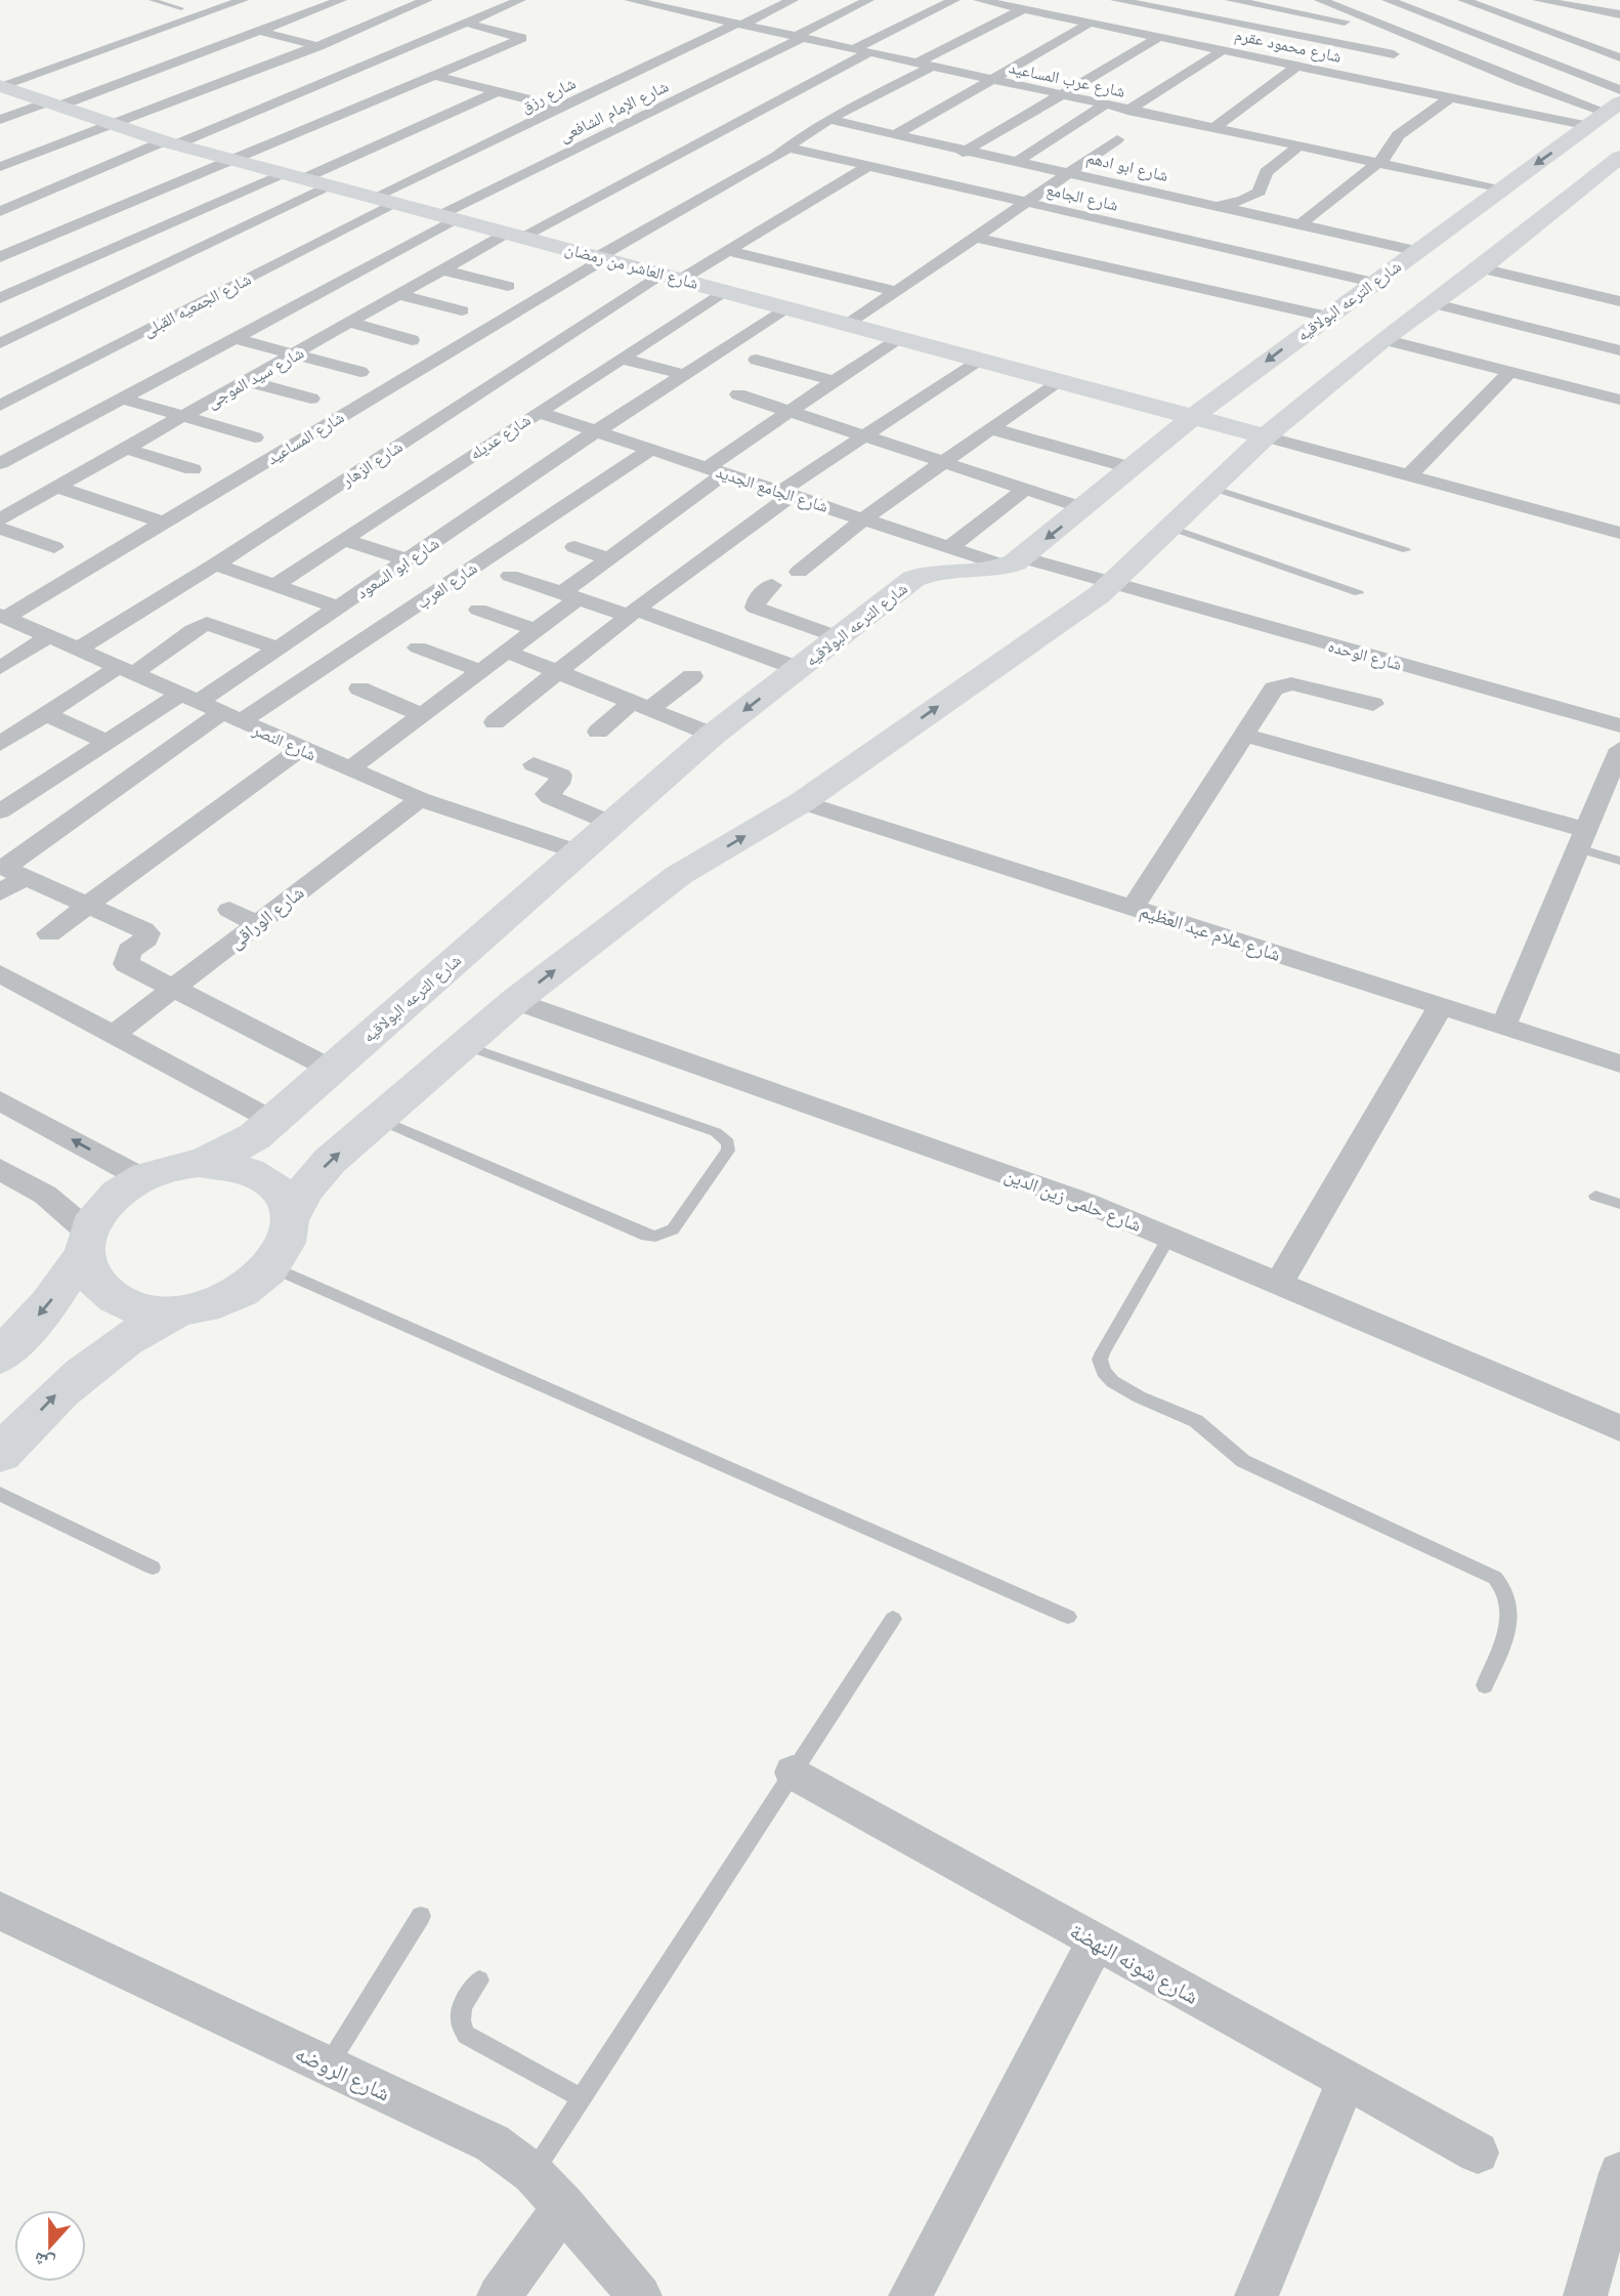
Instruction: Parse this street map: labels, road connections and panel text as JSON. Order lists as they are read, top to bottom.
{
  "streets": {
    "street": [
      "شارع محمود عقرم",
      "شارع عرب المساعيد",
      "شارع رزق",
      "شارع الإمام الشافعى",
      "شارع ابو ادهم",
      "شارع الجامع",
      "شارع العاشر من رمضان",
      "شارع الترعه البولاقيه",
      "شارع الجمعيه القبلى",
      "شارع سيد الموجى",
      "شارع عديله",
      "شارع المساعيد",
      "شارع الزهار",
      "شارع الجامع الجديد",
      "شارع ابو السعود",
      "شارع العرب",
      "شارع الوحده",
      "شارع النصر",
      "شارع الوراقى",
      "شارع علام عبد العظيم",
      "شارع حلمى زين الدين",
      "شارع شونه النهضة",
      "شارع الروضه"
    ]
  },
  "crossings": [
    ["شارع محمود عقرم", "شارع الترعه البولاقيه"],
    ["شارع محمود عقرم", "شارع المساعيد"],
    ["شارع عرب المساعيد", "شارع رزق"],
    ["شارع عرب المساعيد", "شارع الإمام الشافعى"],
    ["شارع عرب المساعيد", "شارع الترعه البولاقيه"],
    ["شارع عرب المساعيد", "شارع سيد الموجى"],
    ["شارع عرب المساعيد", "شارع المساعيد"],
    ["شارع رزق", "شارع العاشر من رمضان"],
    ["شارع رزق", "شارع الجمعيه القبلى"],
    ["شارع الإمام الشافعى", "شارع العاشر من رمضان"],
    ["شارع ابو ادهم", "شارع الترعه البولاقيه"],
    ["شارع ابو ادهم", "شارع المساعيد"],
    ["شارع الجامع", "شارع الترعه البولاقيه"],
    ["شارع الجامع", "شارع المساعيد"],
    ["شارع الجامع", "شارع الزهار"],
    ["شارع العاشر من رمضان", "شارع الترعه البولاقيه"],
    ["شارع العاشر من رمضان", "شارع الجمعيه القبلى"],
    ["شارع العاشر من رمضان", "شارع سيد الموجى"],
    ["شارع العاشر من رمضان", "شارع عديله"],
    ["شارع العاشر من رمضان", "شارع المساعيد"],
    ["شارع العاشر من رمضان", "شارع الزهار"],
    ["شارع العاشر من رمضان", "شارع ابو السعود"],
    ["شارع الترعه البولاقيه", "شارع الجامع الجديد"],
    ["شارع الترعه البولاقيه", "شارع الوحده"],
    ["شارع الترعه البولاقيه", "شارع النصر"],
    ["شارع الترعه البولاقيه", "شارع علام عبد العظيم"],
    ["شارع الترعه البولاقيه", "شارع حلمى زين الدين"],
    ["شارع عديله", "شارع الجامع الجديد"],
    ["شارع المساعيد", "شارع النصر"],
    ["شارع الزهار", "شارع النصر"],
    ["شارع الجامع الجديد", "شارع ابو السعود"],
    ["شارع الجامع الجديد", "شارع العرب"],
    ["شارع الجامع الجديد", "شارع الوحده"],
    ["شارع ابو السعود", "شارع النصر"],
    ["شارع العرب", "شارع النصر"],
    ["شارع النصر", "شارع الوراقى"]
  ],
  "north": "bottom"
}
